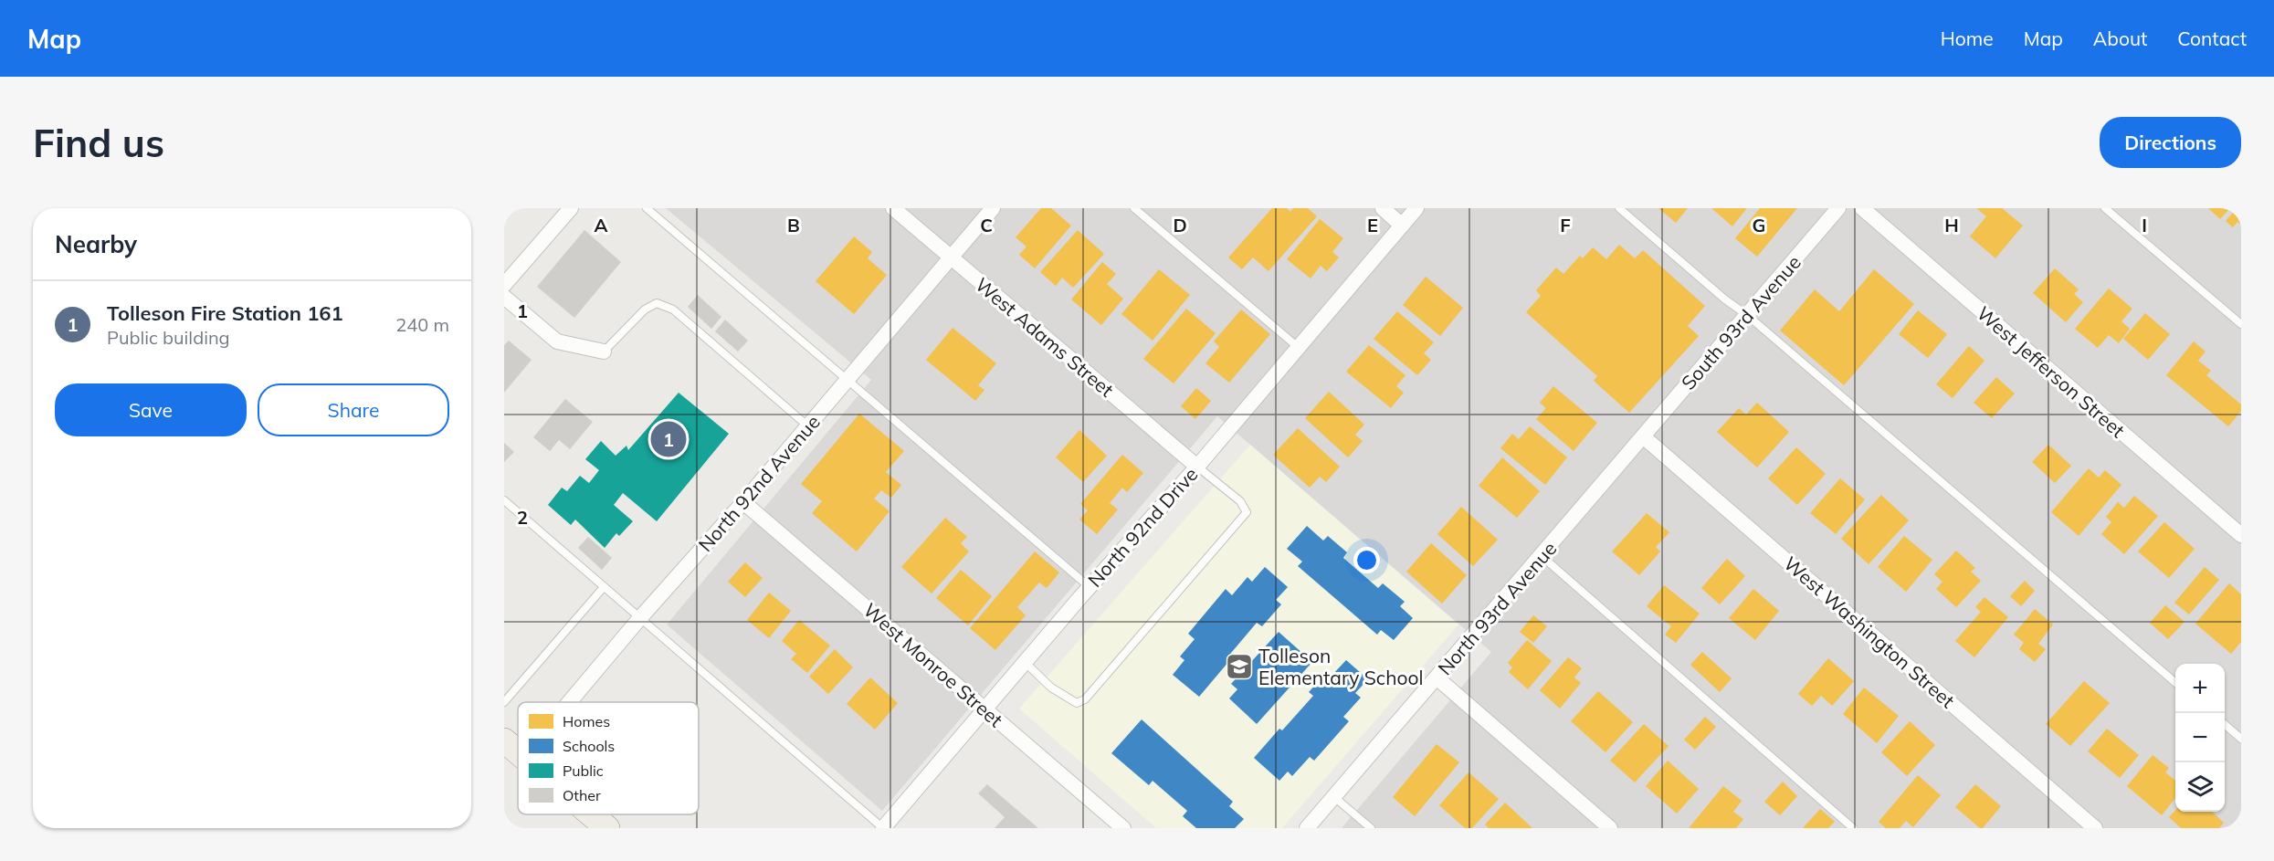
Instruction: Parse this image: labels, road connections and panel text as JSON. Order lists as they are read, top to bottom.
{
  "streets": {
    "street": [
      "South 93rd Avenue",
      "West Adams Street",
      "West Jefferson Street",
      "North 92nd Avenue",
      "North 92nd Drive",
      "North 93rd Avenue",
      "West Washington Street",
      "West Monroe Street"
    ]
  },
  "crossings": [
    ["South 93rd Avenue", "North 93rd Avenue"],
    ["South 93rd Avenue", "West Washington Street"],
    ["West Adams Street", "North 92nd Avenue"],
    ["West Adams Street", "North 92nd Drive"],
    ["North 92nd Avenue", "West Monroe Street"],
    ["North 92nd Drive", "West Monroe Street"],
    ["North 93rd Avenue", "West Washington Street"]
  ],
  "places": {
    "school or university": ["Tolleson Elementary School"]
  },
  "legend": [
    "Homes",
    "Schools",
    "Public",
    "Other"
  ],
  "page": {
    "header": "Map",
    "nav": [
      "Home",
      "Map",
      "About",
      "Contact"
    ],
    "buttons": [
      "Directions",
      ["Save", "Share"]
    ],
    "title": "Find us",
    "heading": "Nearby",
    "list": [
      {
        "mark": "1",
        "name": "Tolleson Fire Station 161",
        "note": "Public building",
        "value": "240 m"
      }
    ],
    "pins": "1",
    "map_buttons": ["+", "−"]
  },
  "grid": {
    "columns": [
      "A",
      "B",
      "C",
      "D",
      "E",
      "F",
      "G",
      "H",
      "I"
    ],
    "rows": ["1", "2"]
  }
}
